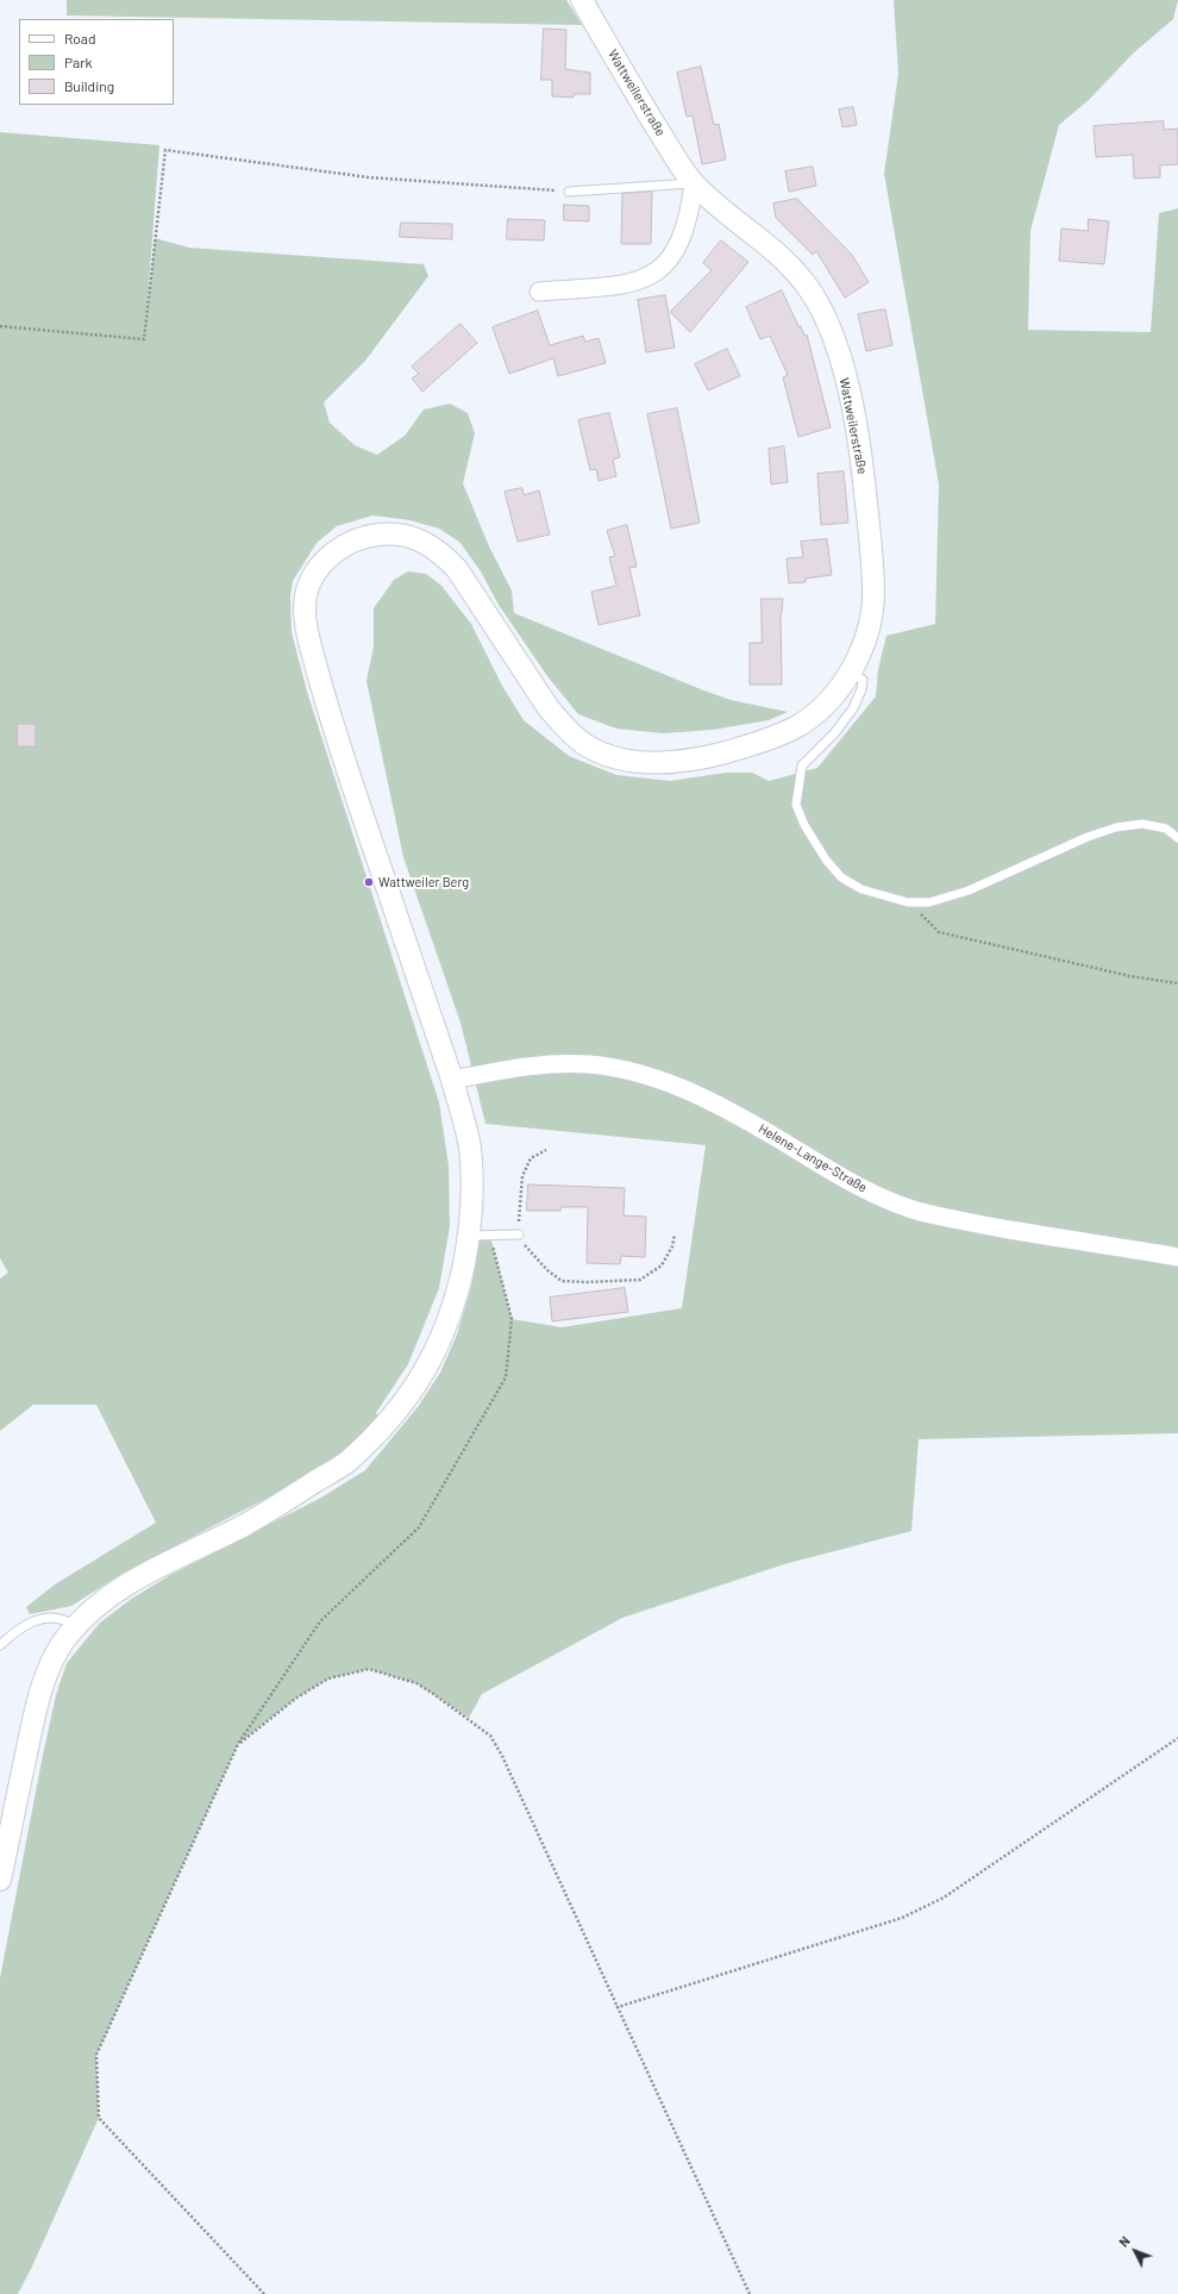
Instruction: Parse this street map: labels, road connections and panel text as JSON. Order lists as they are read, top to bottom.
{
  "streets": {
    "street": ["Wattweilerstraße", "Helene-Lange-Straße"]
  },
  "crossings": [
    ["Wattweilerstraße", "Helene-Lange-Straße"]
  ],
  "places": ["Wattweiler Berg"],
  "legend": ["Road", "Park", "Building"],
  "north": "top left"
}
